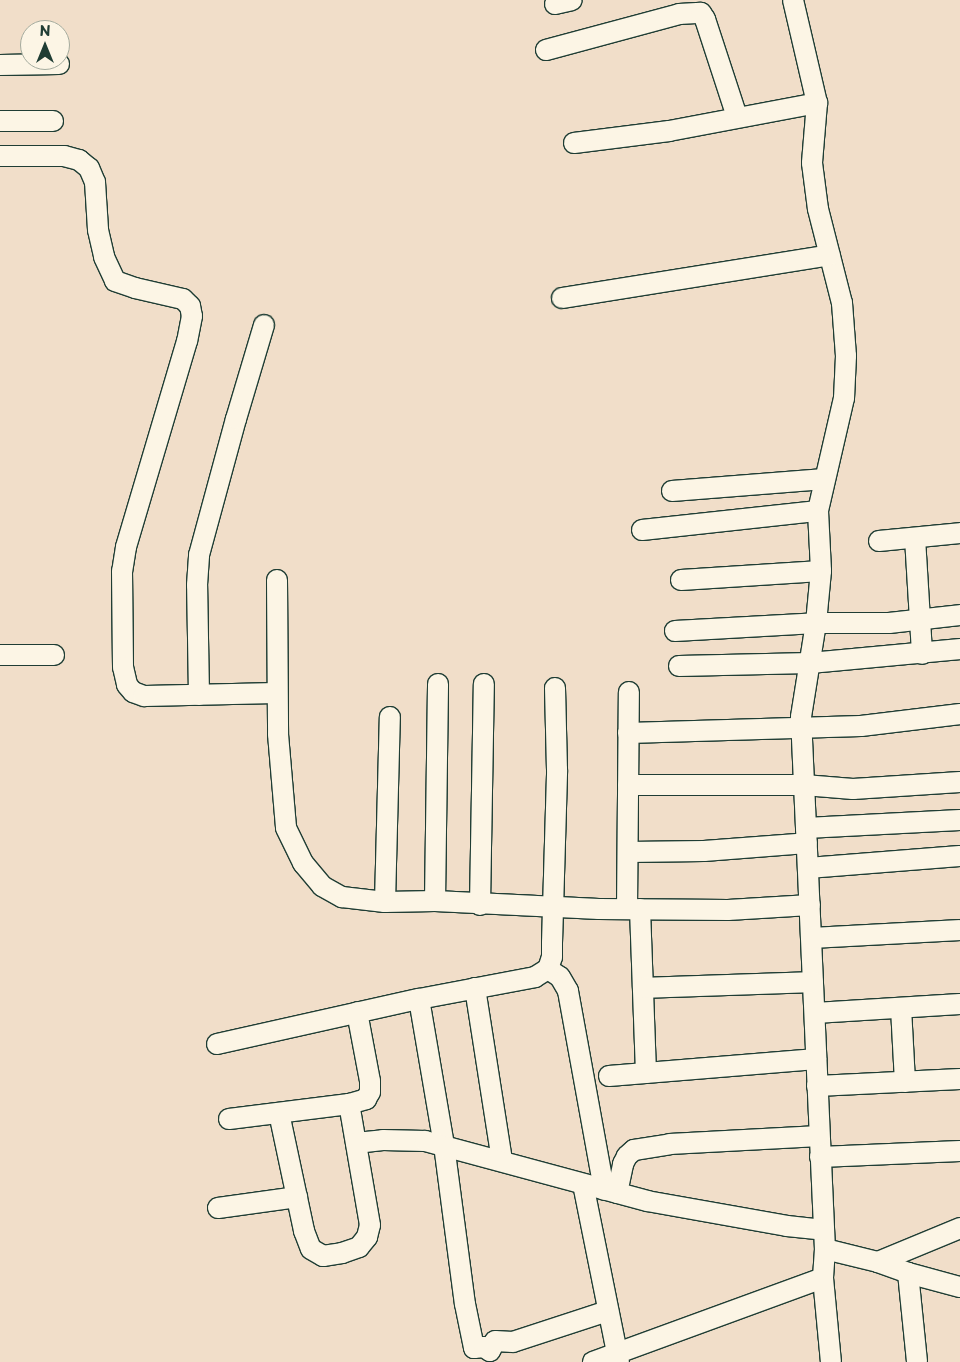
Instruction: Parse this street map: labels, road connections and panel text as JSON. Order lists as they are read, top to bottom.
{
  "north": "top"
}
